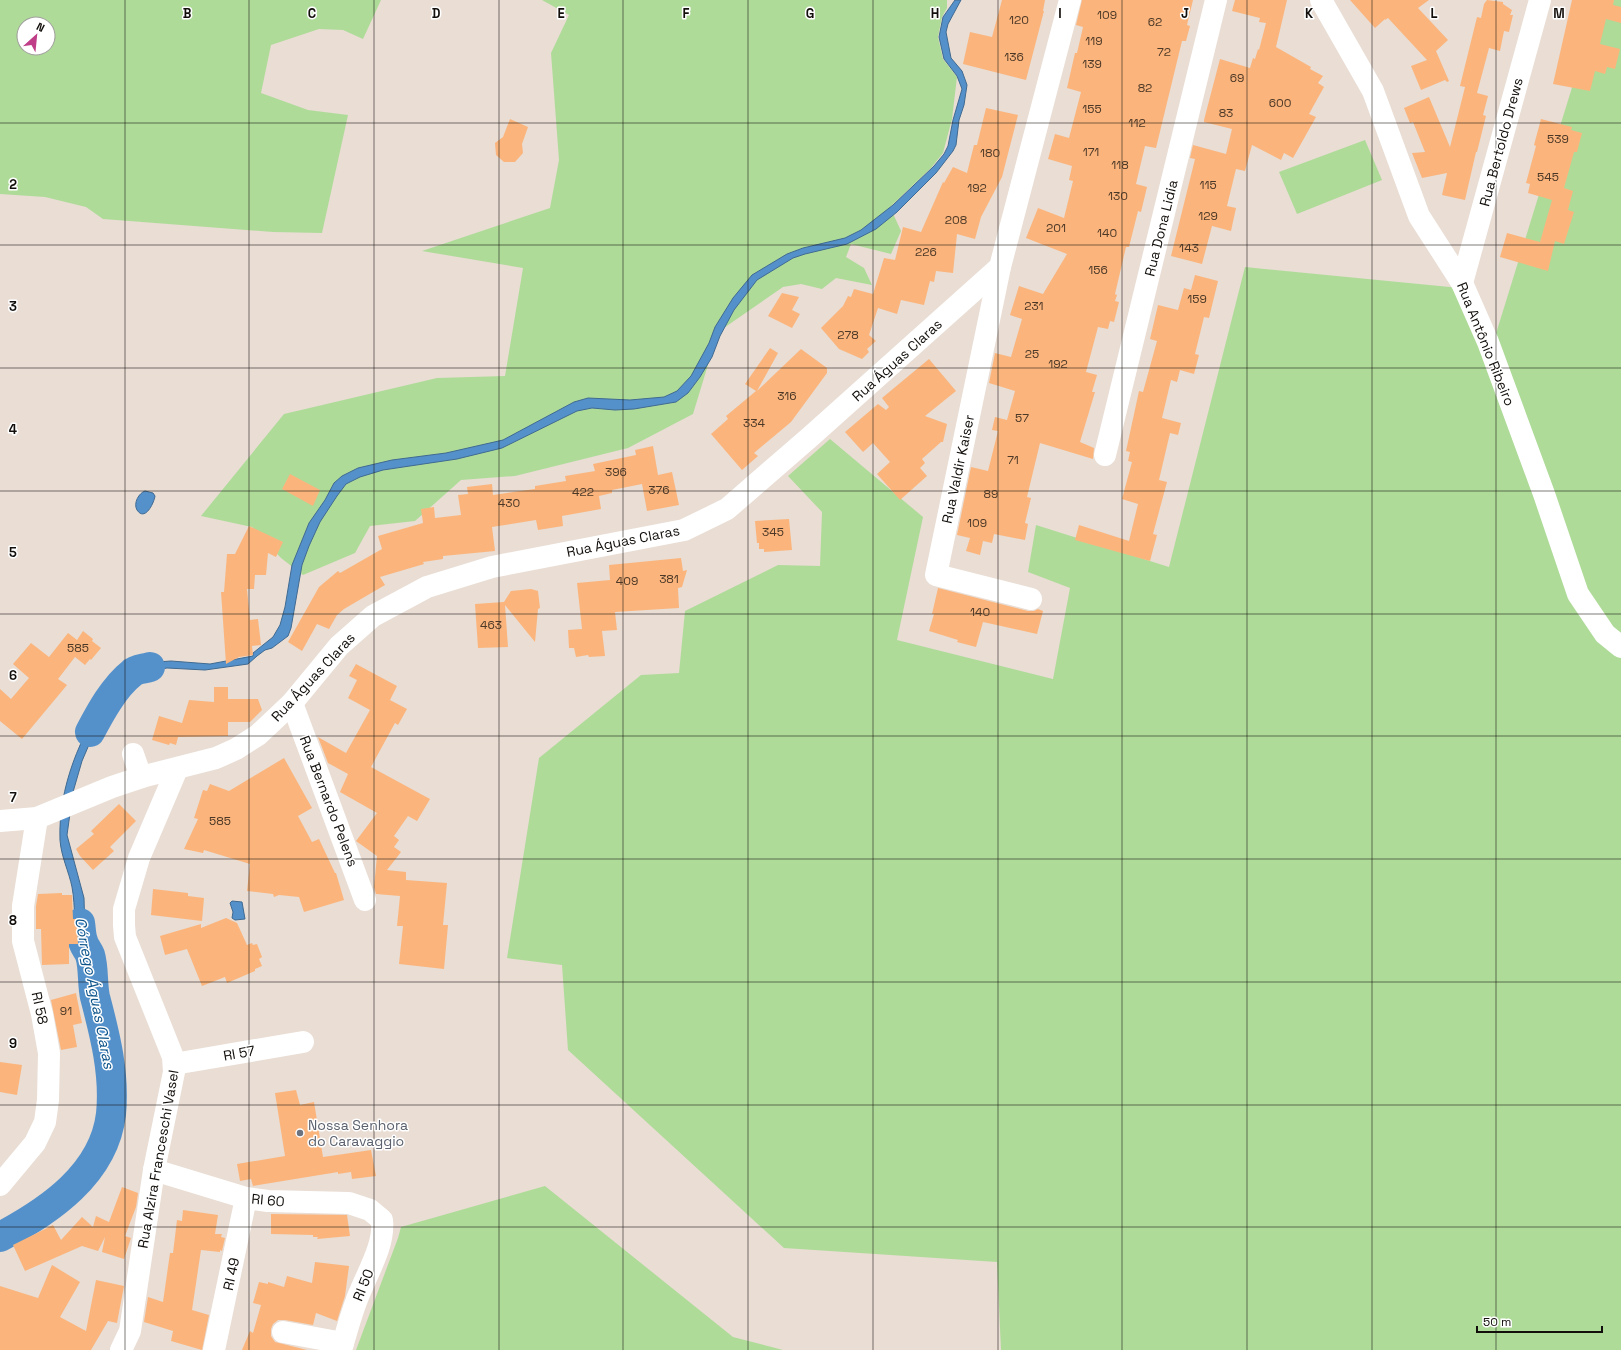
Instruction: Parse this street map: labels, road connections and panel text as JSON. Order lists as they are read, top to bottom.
{
  "streets": {
    "street": [
      "Rua Bertoldo Drews",
      "Rua Dona Lidia",
      "Rua Antônio Ribeiro",
      "Rua Águas Claras",
      "Rua Valdir Kaiser",
      "Rua Bernardo Pelens",
      "RI 58",
      "RI 57",
      "Rua Alzira Franceschi Vasel",
      "RI 60",
      "RI 49",
      "RI 50"
    ]
  },
  "crossings": [
    ["Rua Bertoldo Drews", "Rua Antônio Ribeiro"],
    ["Rua Águas Claras", "Rua Valdir Kaiser"],
    ["Rua Águas Claras", "Rua Bernardo Pelens"],
    ["Rua Águas Claras", "RI 58"],
    ["Rua Águas Claras", "Rua Alzira Franceschi Vasel"],
    ["RI 57", "Rua Alzira Franceschi Vasel"],
    ["Rua Alzira Franceschi Vasel", "RI 60"],
    ["RI 60", "RI 49"],
    ["RI 60", "RI 50"]
  ],
  "water": ["Córrego Águas Claras"],
  "places": ["Nossa Senhora do Caravaggio"],
  "house_numbers": [
    "109",
    "120",
    "62",
    "119",
    "72",
    "136",
    "139",
    "69",
    "82",
    "600",
    "155",
    "83",
    "112",
    "539",
    "171",
    "180",
    "118",
    "545",
    "115",
    "192",
    "130",
    "129",
    "208",
    "201",
    "140",
    "143",
    "226",
    "156",
    "159",
    "231",
    "278",
    "25",
    "192",
    "316",
    "57",
    "334",
    "71",
    "396",
    "376",
    "422",
    "89",
    "430",
    "109",
    "345",
    "381",
    "409",
    "140",
    "463",
    "585",
    "585",
    "91"
  ],
  "scale_bar": "50 m",
  "north": "top right",
  "grid": {
    "columns": [
      "B",
      "C",
      "D",
      "E",
      "F",
      "G",
      "H",
      "I",
      "J",
      "K",
      "L",
      "M"
    ],
    "rows": [
      "2",
      "3",
      "4",
      "5",
      "6",
      "7",
      "8",
      "9"
    ]
  }
}
